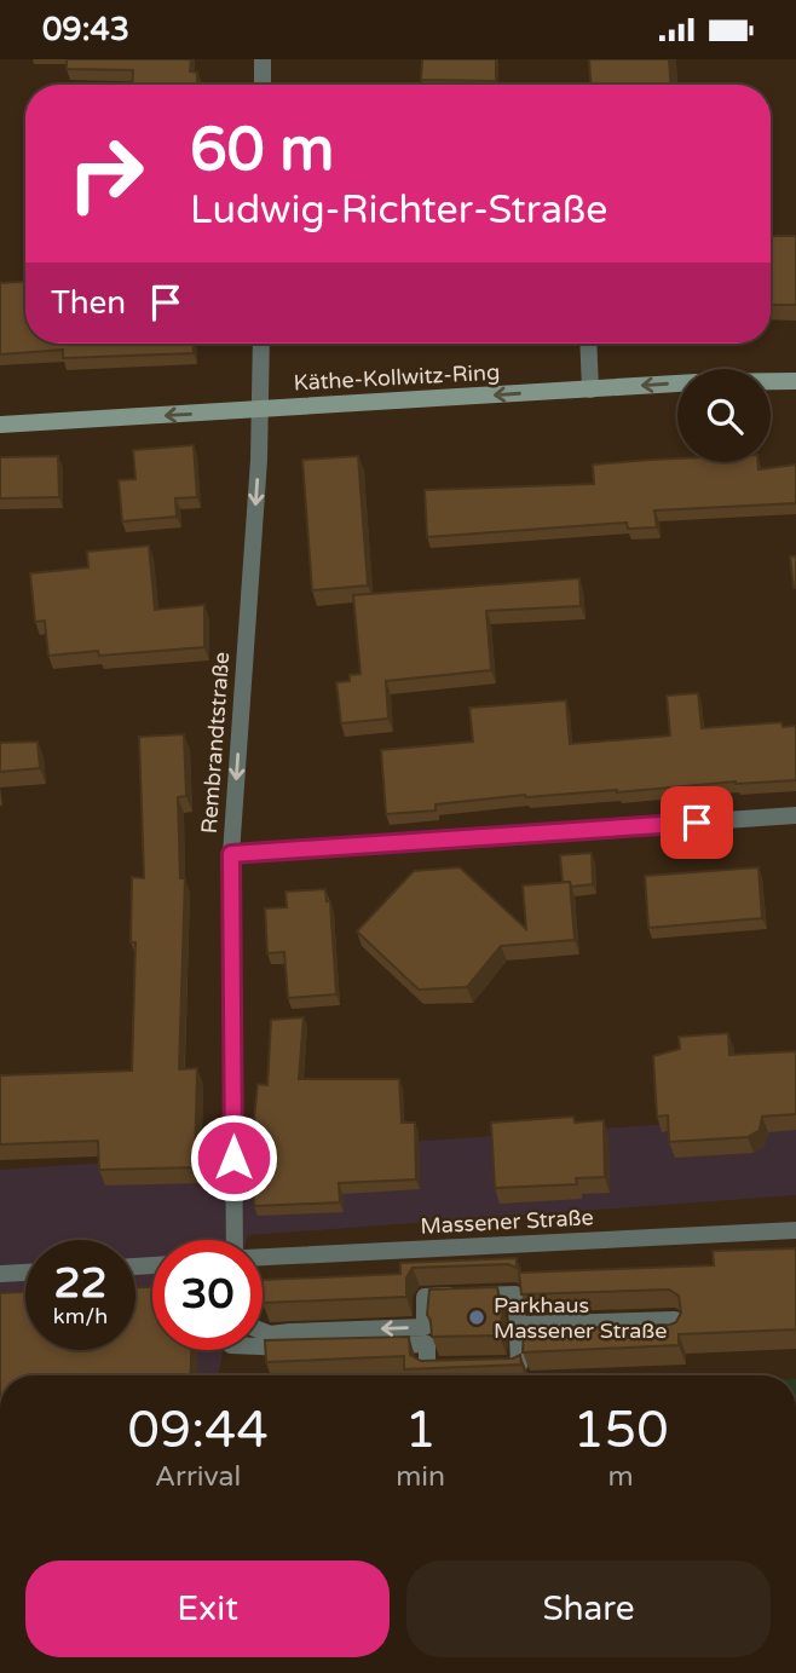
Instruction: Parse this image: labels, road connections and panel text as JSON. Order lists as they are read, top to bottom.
{
  "streets": {
    "main road": ["Käthe-Kollwitz-Ring"],
    "street": ["Rembrandtstraße", "Massener Straße"]
  },
  "crossings": [
    ["Käthe-Kollwitz-Ring", "Rembrandtstraße"]
  ],
  "one_way": ["Käthe-Kollwitz-Ring", "Rembrandtstraße"],
  "places": ["Parkhaus Massener Straße"],
  "page": {
    "status": "09:43",
    "turn": ["60 m", "Ludwig-Richter-Straße"],
    "then": "Then",
    "speed": "22 km/h",
    "limit": "30",
    "eta": [
      "09:44",
      "Arrival",
      "1",
      "min",
      "150",
      "m"
    ],
    "buttons": ["Exit", "Share"]
  }
}
